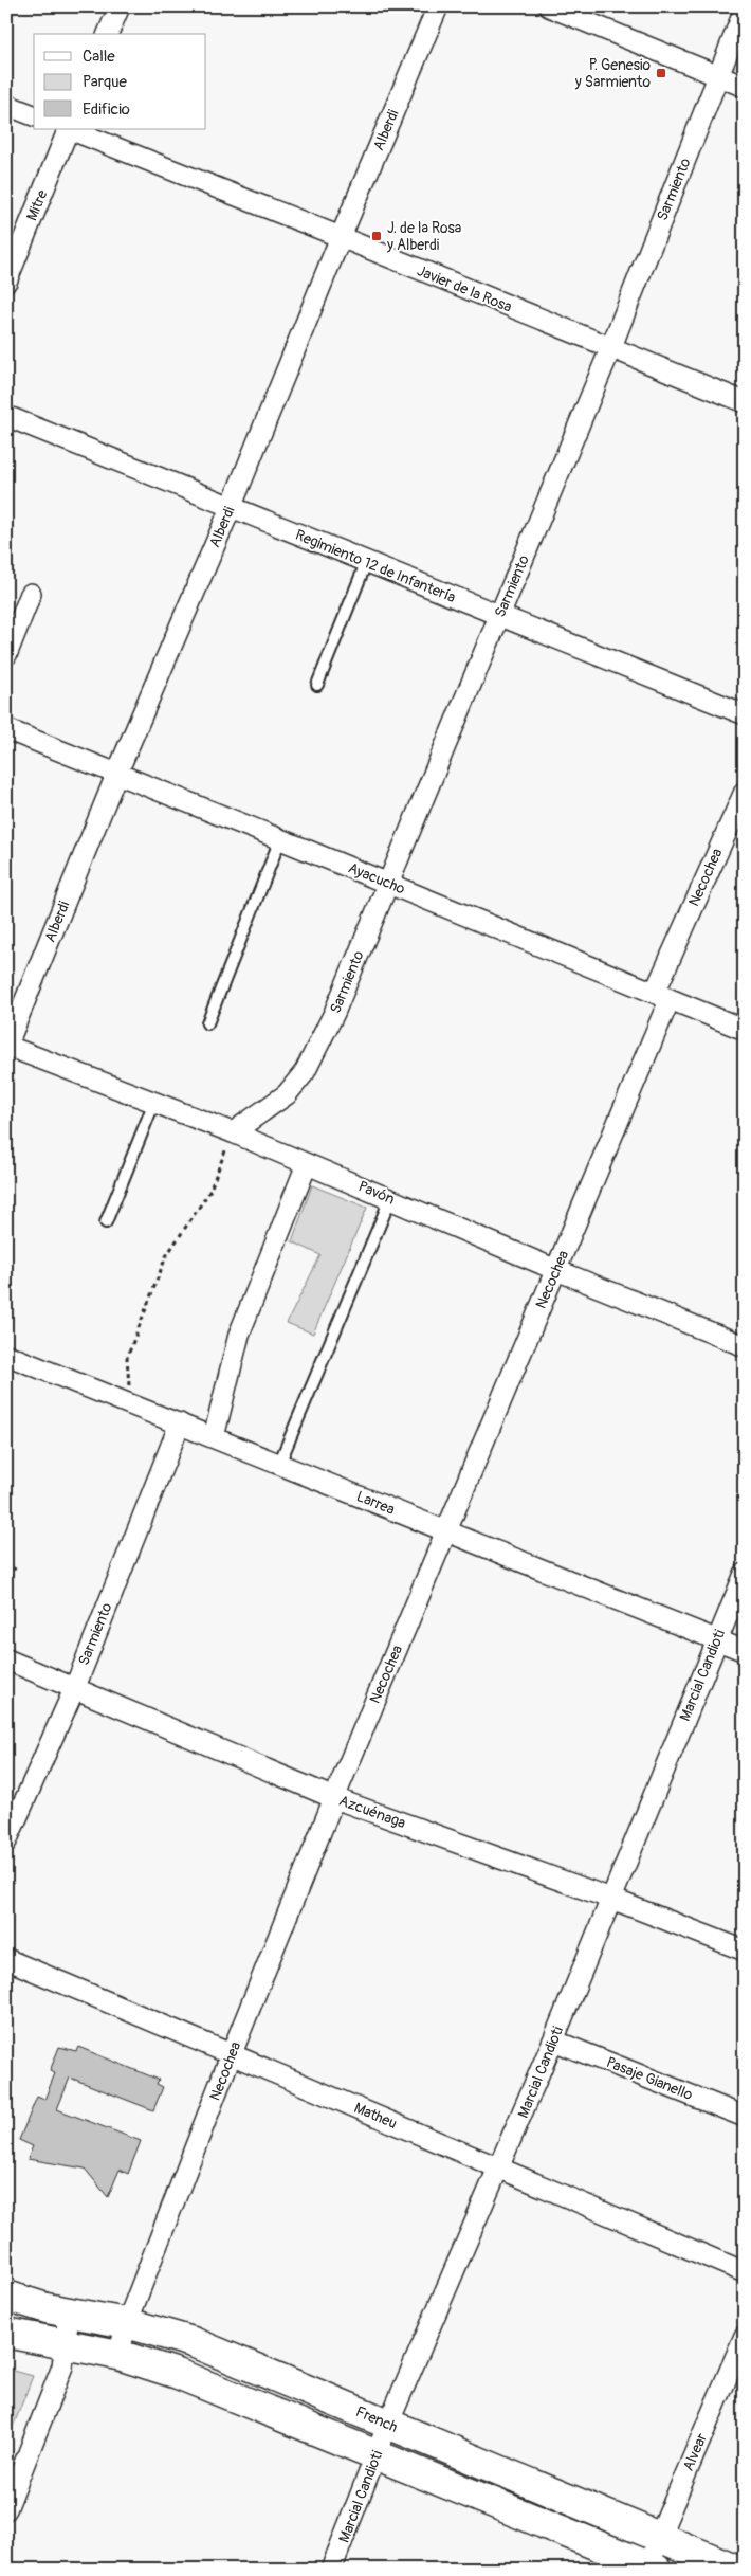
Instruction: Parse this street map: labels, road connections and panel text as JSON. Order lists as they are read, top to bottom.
{
  "streets": {
    "main road": ["French"],
    "street": [
      "Alberdi",
      "Sarmiento",
      "Mitre",
      "Javier de la Rosa",
      "Regimiento 12 de Infantería",
      "Necochea",
      "Ayacucho",
      "Pavón",
      "Larrea",
      "Marcial Candioti",
      "Azcuénaga",
      "Pasaje Gianello",
      "Matheu",
      "Alvear"
    ]
  },
  "crossings": [
    ["Alberdi", "Javier de la Rosa"],
    ["Alberdi", "Regimiento 12 de Infantería"],
    ["Alberdi", "Ayacucho"],
    ["Alberdi", "Pavón"],
    ["Sarmiento", "Javier de la Rosa"],
    ["Sarmiento", "Regimiento 12 de Infantería"],
    ["Sarmiento", "Ayacucho"],
    ["Sarmiento", "Pavón"],
    ["Sarmiento", "Larrea"],
    ["Sarmiento", "Azcuénaga"],
    ["Necochea", "Ayacucho"],
    ["Necochea", "Pavón"],
    ["Necochea", "Larrea"],
    ["Necochea", "Azcuénaga"],
    ["Necochea", "Matheu"],
    ["Necochea", "French"],
    ["Larrea", "Marcial Candioti"],
    ["Marcial Candioti", "Azcuénaga"],
    ["Marcial Candioti", "Pasaje Gianello"],
    ["Marcial Candioti", "Matheu"],
    ["Marcial Candioti", "French"],
    ["French", "Alvear"]
  ],
  "places": {
    "transit": ["P. Genesio y Sarmiento", "J. de la Rosa y Alberdi"]
  },
  "legend": ["Calle", "Parque", "Edificio"]
}
